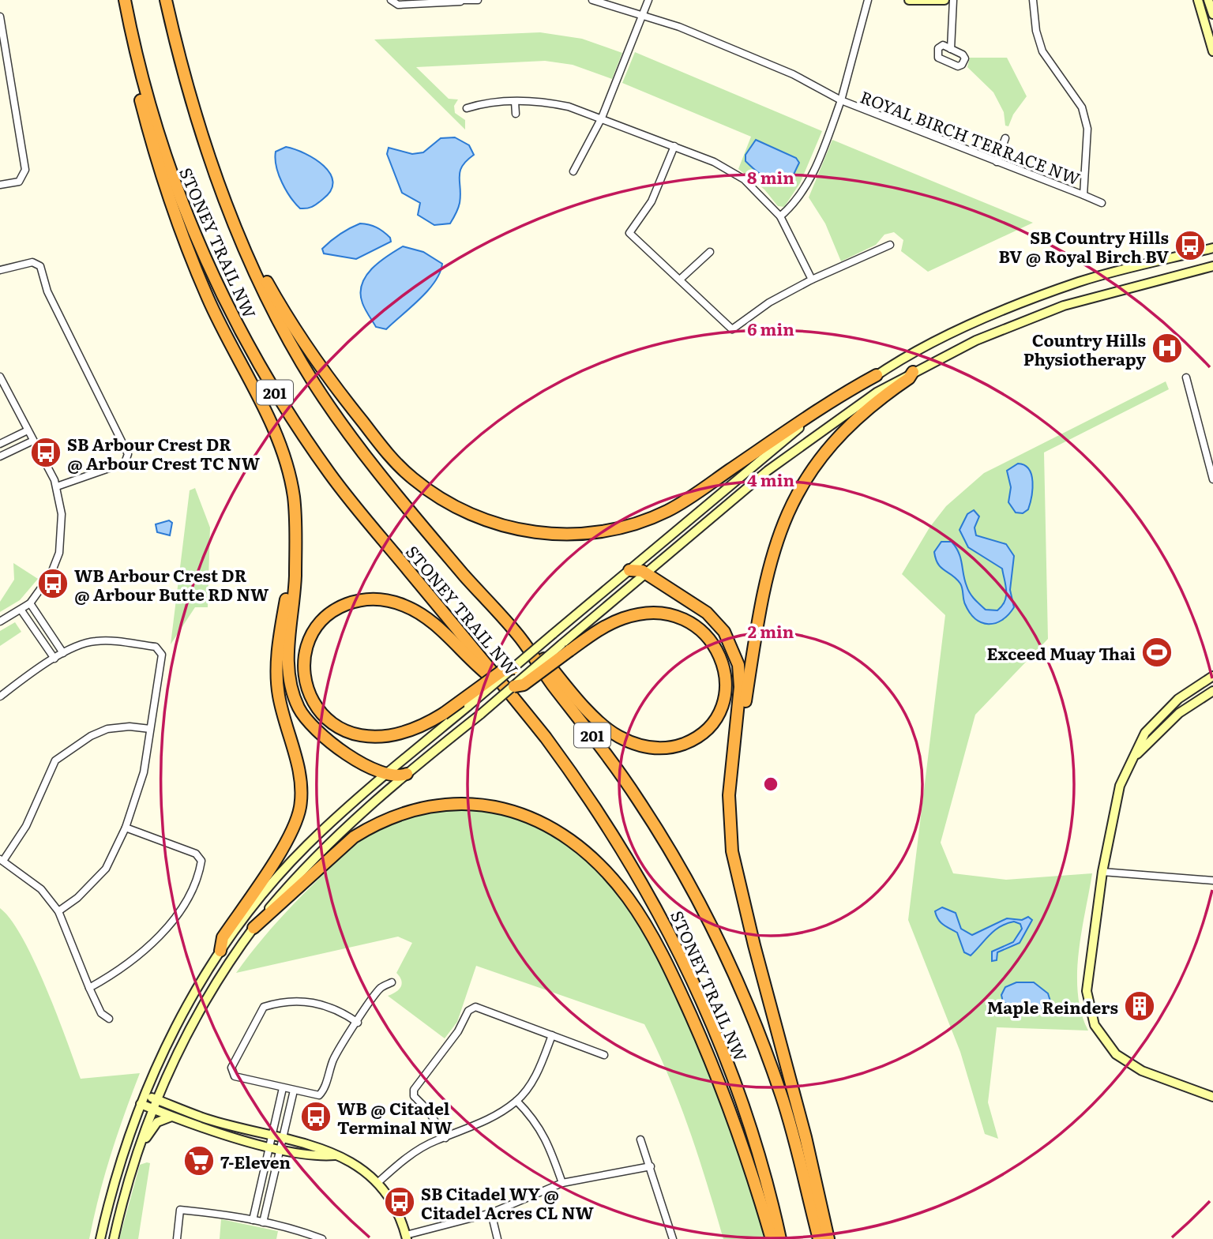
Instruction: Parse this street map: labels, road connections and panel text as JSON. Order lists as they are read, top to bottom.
{
  "streets": {
    "highway": ["STONEY TRAIL NW", "201"],
    "street": ["ROYAL BIRCH TERRACE NW"]
  },
  "places": {
    "bus stop": [
      "SB Country Hills BV @ Royal Birch BV",
      "SB Arbour Crest DR @ Arbour Crest TC NW",
      "WB Arbour Crest DR @ Arbour Butte RD NW",
      "WB @ Citadel Terminal NW",
      "SB Citadel WY @ Citadel Acres CL NW"
    ],
    "hospital": ["Country Hills Physiotherapy"],
    "sports": ["Exceed Muay Thai"],
    "building": ["Maple Reinders"],
    "supermarket": ["7-Eleven"]
  },
  "rings": [
    "8 min",
    "6 min",
    "4 min",
    "2 min"
  ]
}
